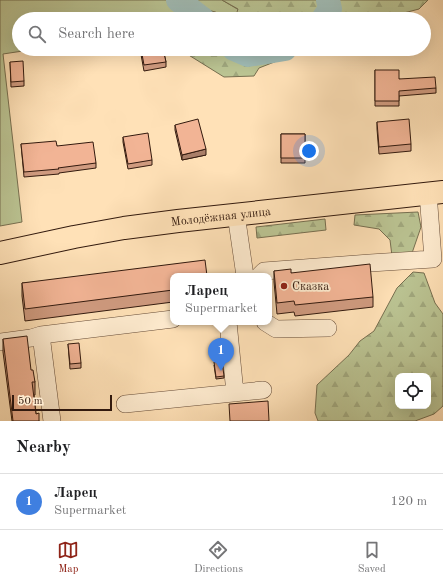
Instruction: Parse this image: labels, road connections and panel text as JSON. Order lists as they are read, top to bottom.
{
  "streets": {
    "main road": ["Молодёжная улица"]
  },
  "places": ["Сказка"],
  "scale_bar": "50 m",
  "page": {
    "search": "Search here",
    "popup": ["Ларец", "Supermarket"],
    "pins": "1",
    "scale": "50 m",
    "heading": "Nearby",
    "list": [
      {
        "mark": "1",
        "name": "Ларец",
        "note": "Supermarket",
        "value": "120 m"
      }
    ],
    "nav": ["Map", "Directions", "Saved"]
  }
}
